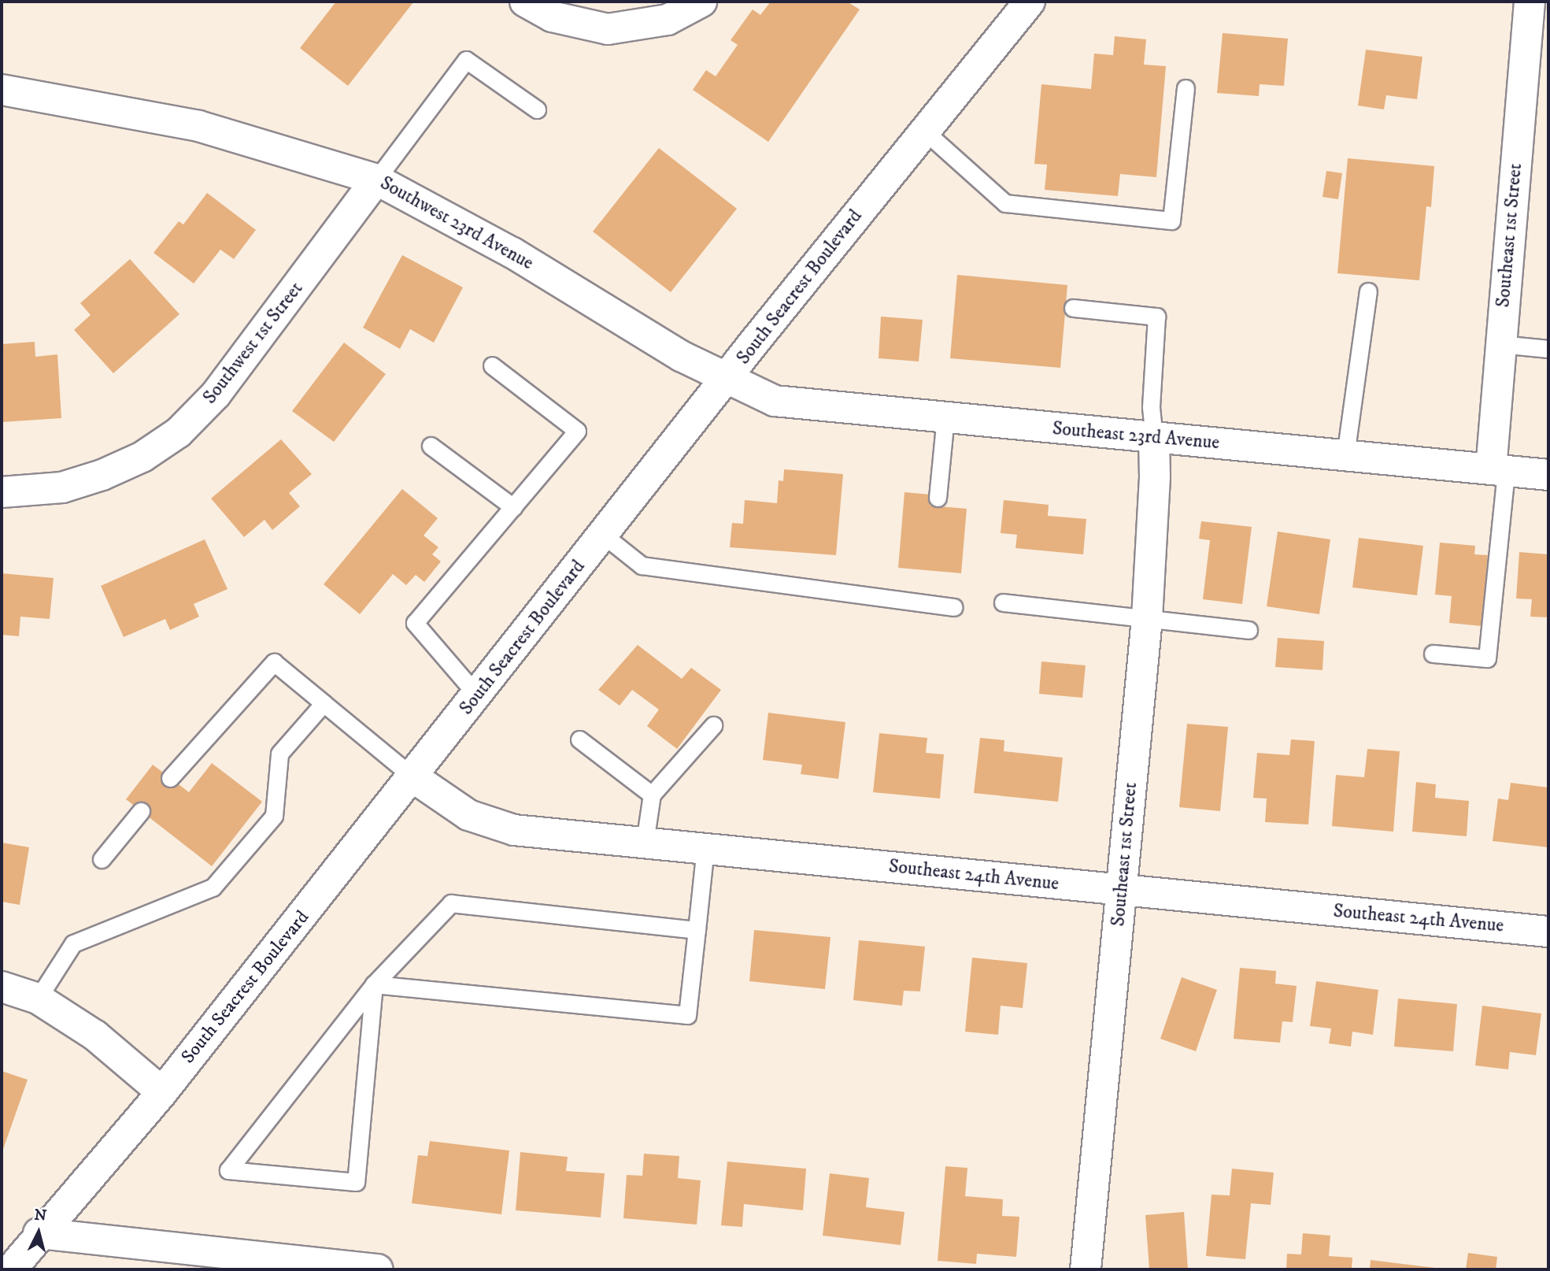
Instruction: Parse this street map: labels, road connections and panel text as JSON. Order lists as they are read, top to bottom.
{
  "streets": {
    "street": [
      "Southwest 23rd Avenue",
      "Southeast 1st Street",
      "South Seacrest Boulevard",
      "Southwest 1st Street",
      "Southeast 23rd Avenue",
      "Southeast 24th Avenue"
    ]
  },
  "crossings": [
    ["Southwest 23rd Avenue", "South Seacrest Boulevard"],
    ["Southwest 23rd Avenue", "Southwest 1st Street"],
    ["Southwest 23rd Avenue", "Southeast 23rd Avenue"],
    ["Southeast 1st Street", "Southeast 23rd Avenue"],
    ["Southeast 1st Street", "Southeast 24th Avenue"],
    ["South Seacrest Boulevard", "Southeast 23rd Avenue"],
    ["South Seacrest Boulevard", "Southeast 24th Avenue"]
  ],
  "north": "top"
}
